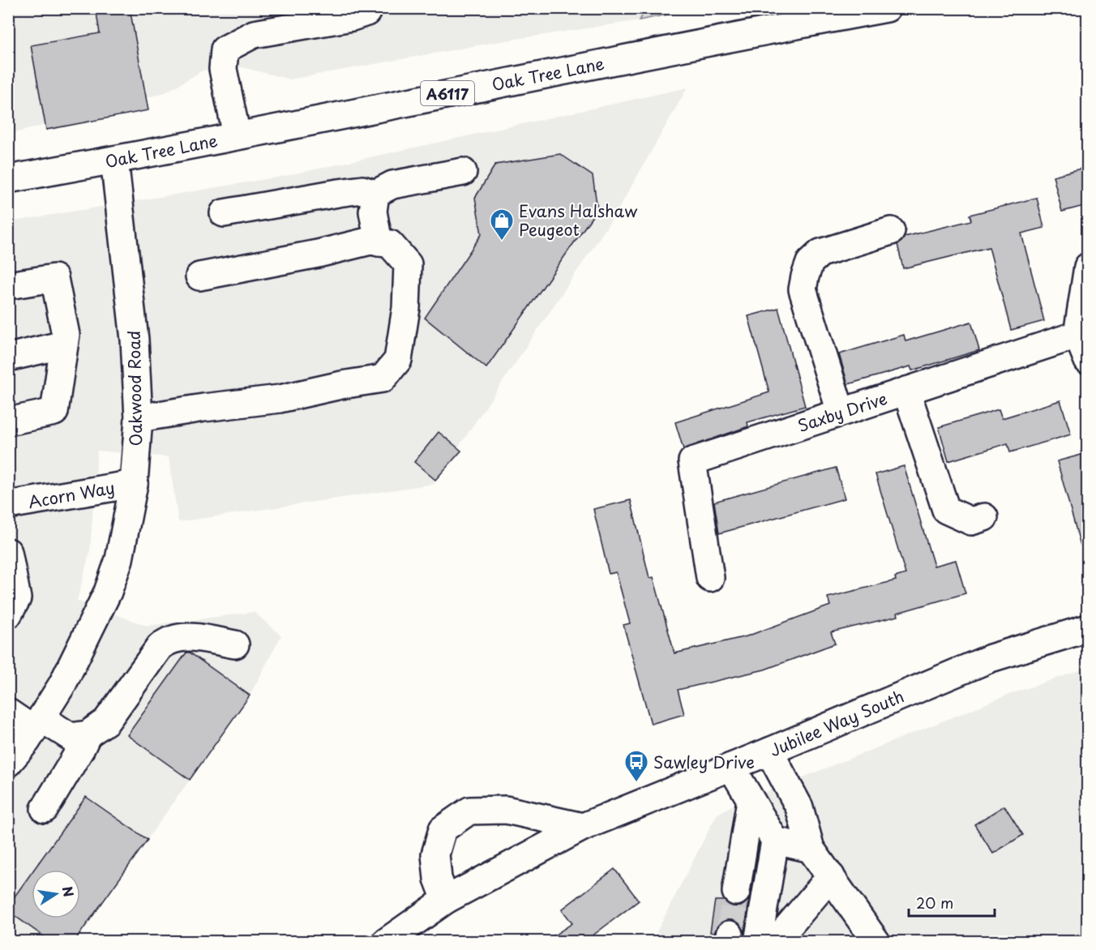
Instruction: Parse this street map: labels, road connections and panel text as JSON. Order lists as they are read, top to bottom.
{
  "streets": {
    "street": [
      "Oak Tree Lane",
      "A6117",
      "Oakwood Road",
      "Saxby Drive",
      "Acorn Way",
      "Jubilee Way South"
    ]
  },
  "crossings": [
    ["Oak Tree Lane", "Oakwood Road"],
    ["Oakwood Road", "Acorn Way"]
  ],
  "places": {
    "shop": ["Evans Halshaw Peugeot"],
    "bus stop": ["Sawley Drive"]
  },
  "scale_bar": "20 m",
  "north": "right"
}
